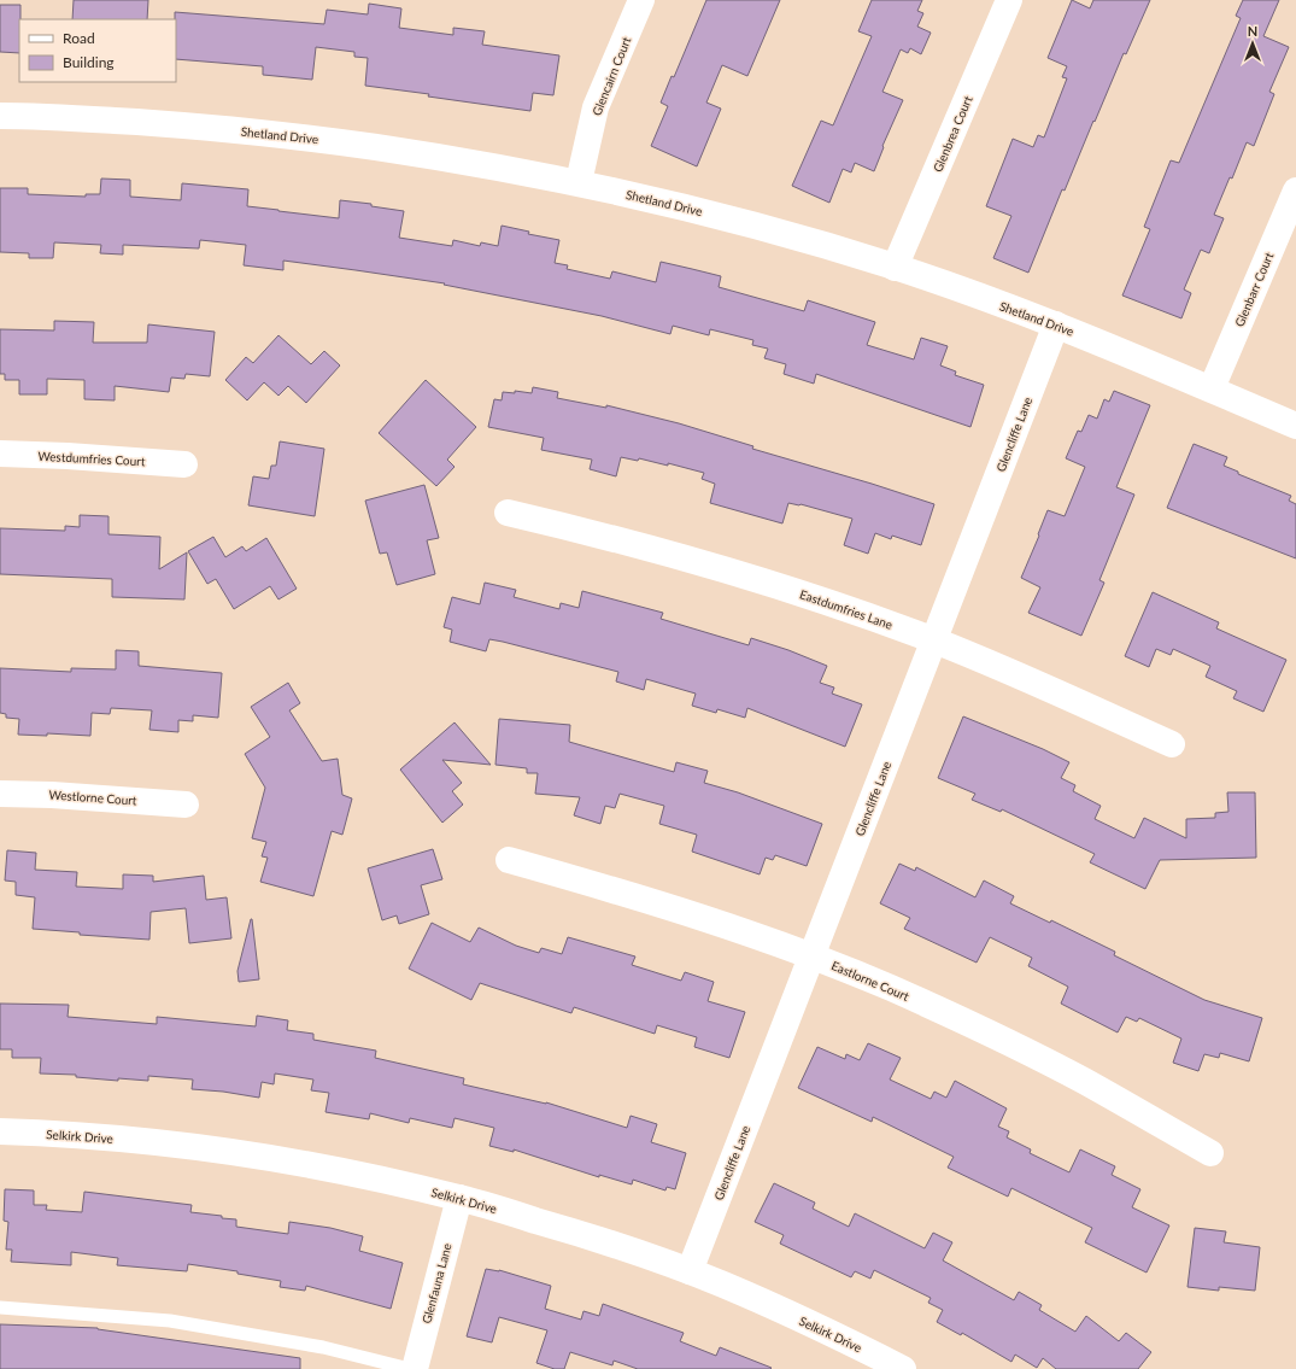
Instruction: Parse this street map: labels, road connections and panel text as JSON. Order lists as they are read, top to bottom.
{
  "streets": {
    "street": [
      "Glencairn Court",
      "Glenbrea Court",
      "Shetland Drive",
      "Glenbarr Court",
      "Glencliffe Lane",
      "Westdumfries Court",
      "Eastdumfries Lane",
      "Westlorne Court",
      "Eastlorne Court",
      "Selkirk Drive",
      "Glenfauna Lane"
    ]
  },
  "crossings": [
    ["Glencairn Court", "Shetland Drive"],
    ["Glenbrea Court", "Shetland Drive"],
    ["Shetland Drive", "Glenbarr Court"],
    ["Shetland Drive", "Glencliffe Lane"],
    ["Glencliffe Lane", "Eastdumfries Lane"],
    ["Glencliffe Lane", "Eastlorne Court"],
    ["Glencliffe Lane", "Selkirk Drive"],
    ["Selkirk Drive", "Glenfauna Lane"]
  ],
  "legend": ["Road", "Building"],
  "north": "top"
}
